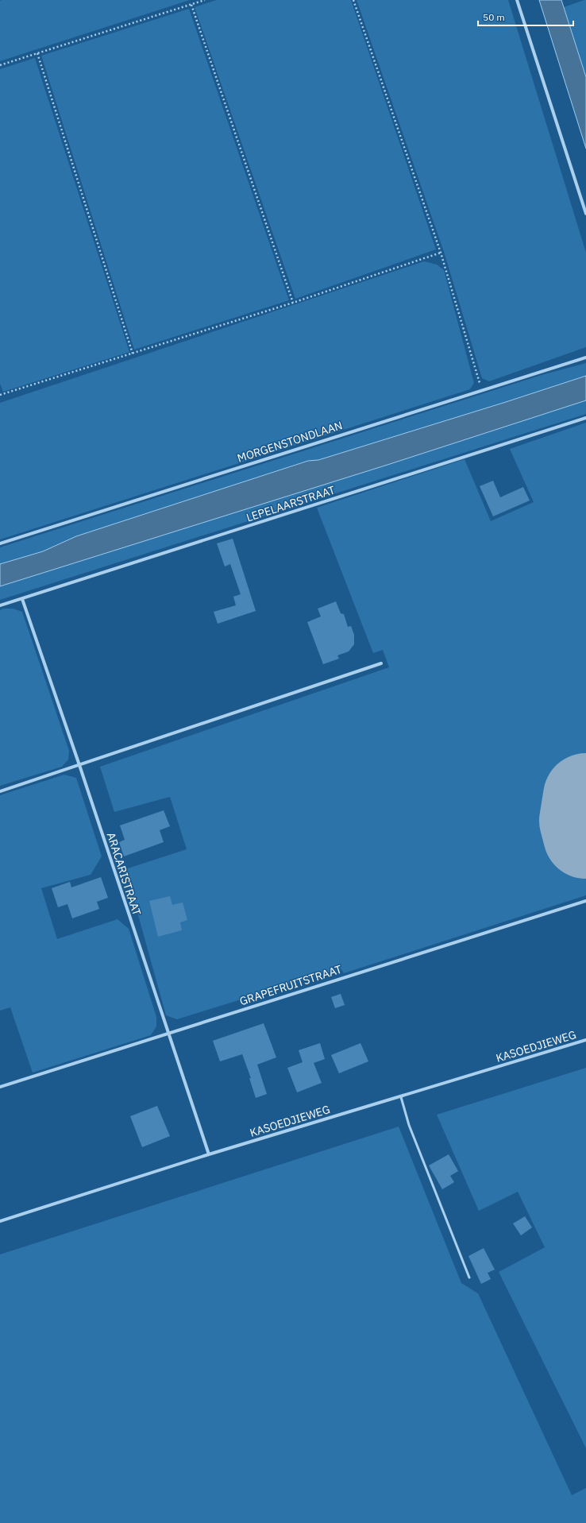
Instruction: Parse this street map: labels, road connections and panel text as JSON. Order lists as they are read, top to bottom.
{
  "streets": {
    "street": [
      "MORGENSTONDLAAN",
      "LEPELAARSTRAAT",
      "ARACARISTRAAT",
      "GRAPEFRUITSTRAAT",
      "KASOEDJIEWEG"
    ]
  },
  "crossings": [
    ["LEPELAARSTRAAT", "ARACARISTRAAT"],
    ["ARACARISTRAAT", "GRAPEFRUITSTRAAT"],
    ["ARACARISTRAAT", "KASOEDJIEWEG"]
  ],
  "scale_bar": "50 m"
}
